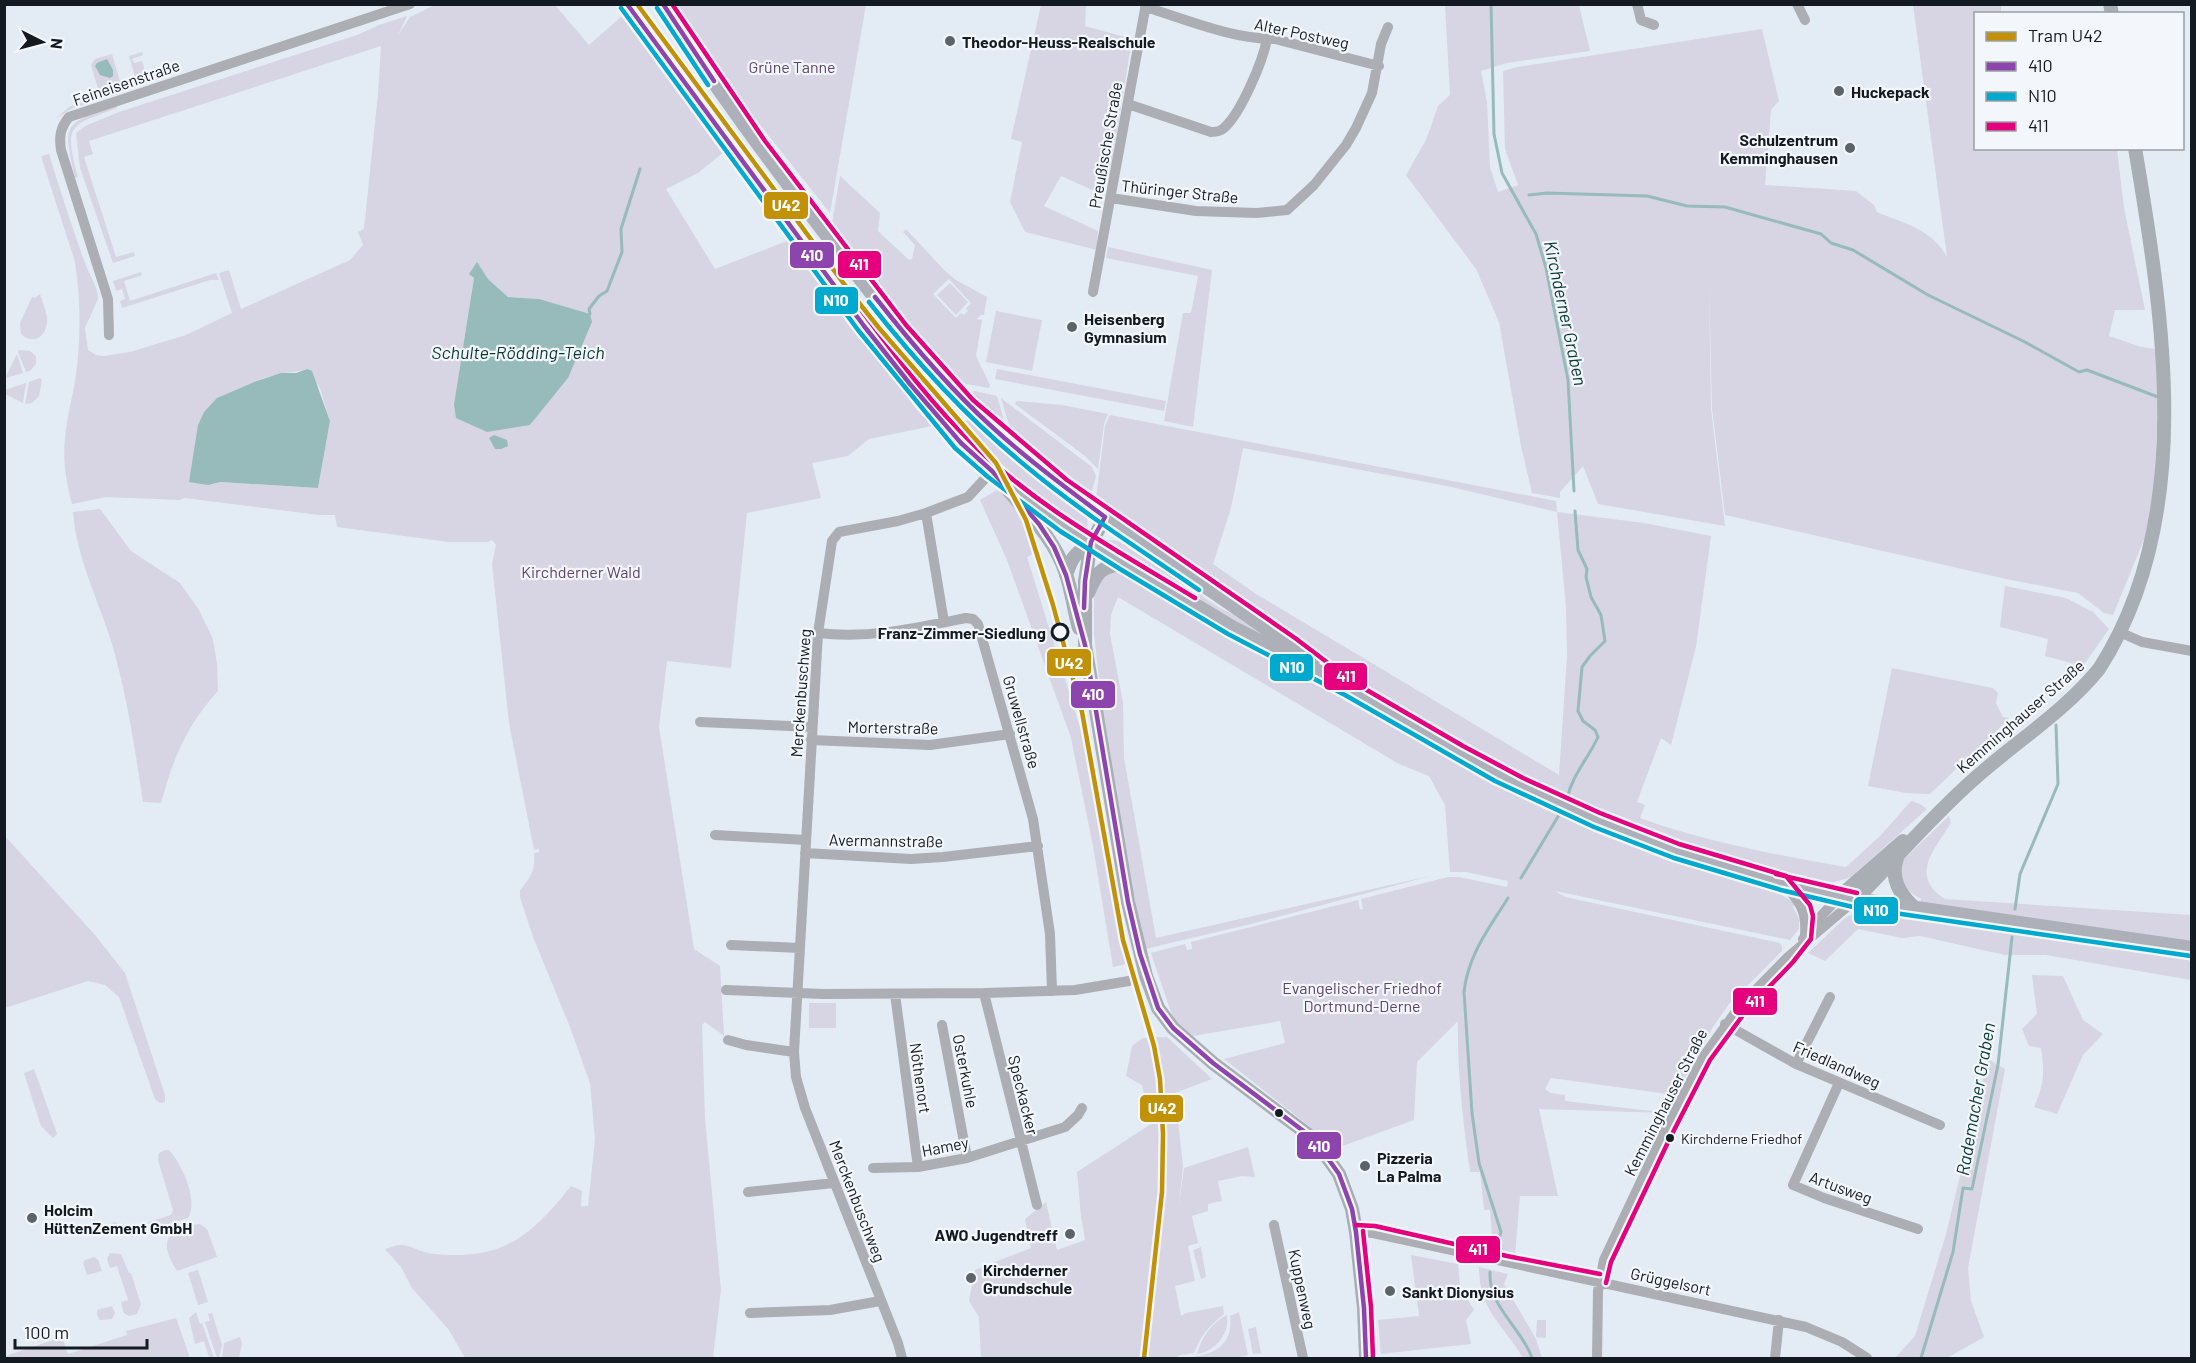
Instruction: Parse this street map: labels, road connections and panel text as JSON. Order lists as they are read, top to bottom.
{
  "streets": {
    "main road": ["Kemminghauser Straße"],
    "street": [
      "Alter Postweg",
      "Feineisenstraße",
      "Preußische Straße",
      "Thüringer Straße",
      "Merckenbuschweg",
      "Gruwellstraße",
      "Morterstraße",
      "Avermannstraße",
      "Friedlandweg",
      "Osterkuhle",
      "Nöthenort",
      "Speckacker",
      "Hamey",
      "Artusweg",
      "Grüggelsort",
      "Kuppenweg"
    ]
  },
  "crossings": [
    ["Alter Postweg", "Preußische Straße"],
    ["Alter Postweg", "Thüringer Straße"],
    ["Preußische Straße", "Thüringer Straße"],
    ["Merckenbuschweg", "Gruwellstraße"],
    ["Merckenbuschweg", "Morterstraße"],
    ["Merckenbuschweg", "Avermannstraße"],
    ["Kemminghauser Straße", "Friedlandweg"],
    ["Kemminghauser Straße", "Grüggelsort"],
    ["Gruwellstraße", "Morterstraße"],
    ["Gruwellstraße", "Avermannstraße"],
    ["Friedlandweg", "Artusweg"],
    ["Osterkuhle", "Hamey"],
    ["Nöthenort", "Hamey"],
    ["Speckacker", "Hamey"]
  ],
  "water": ["Kirchderner Graben", "Schulte-Rödding-Teich", "Rademacher Graben"],
  "parks": ["Grüne Tanne", "Kirchderner Wald", "Evangelischer Friedhof Dortmund-Derne"],
  "places": [
    "Theodor-Heuss-Realschule",
    "Huckepack",
    "Schulzentrum Kemminghausen",
    "Heisenberg Gymnasium",
    "Franz-Zimmer-Siedlung",
    "Kirchderne Friedhof",
    "Pizzeria La Palma",
    "Holcim HüttenZement GmbH",
    "AWO Jugendtreff",
    "Kirchderner Grundschule",
    "Sankt Dionysius"
  ],
  "lines": [
    "tram line U42",
    "transit line 410",
    "transit line 411",
    "transit line N10"
  ],
  "legend": [
    "Tram U42",
    "410",
    "N10",
    "411"
  ],
  "scale_bar": "100 m",
  "north": "right"
}
